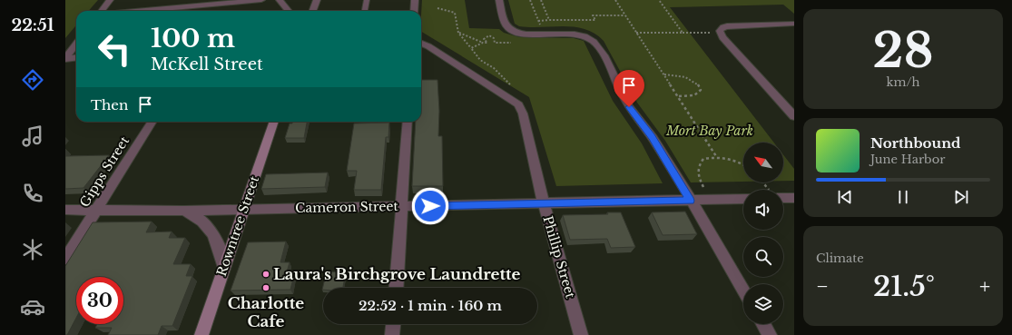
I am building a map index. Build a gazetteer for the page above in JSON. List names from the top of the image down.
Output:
{
  "streets": {
    "street": [
      "Gipps Street",
      "Cameron Street",
      "Rowntree Street",
      "Phillip Street"
    ]
  },
  "crossings": [
    ["Gipps Street", "Cameron Street"],
    ["Cameron Street", "Rowntree Street"],
    ["Cameron Street", "Phillip Street"]
  ],
  "parks": ["Mort Bay Park"],
  "places": ["Laura's Birchgrove Laundrette", "Charlotte Cafe"],
  "north": "top left",
  "page": {
    "tabs": "22:51",
    "tile": [
      ["28", "km/h"],
      "Climate"
    ],
    "turn": ["100 m", "McKell Street"],
    "then": "Then",
    "song": ["Northbound", "June Harbor"],
    "heat": ["−", "21.5°", "+"],
    "limit": "30",
    "trip": "22:52 · 1 min · 160 m"
  }
}
